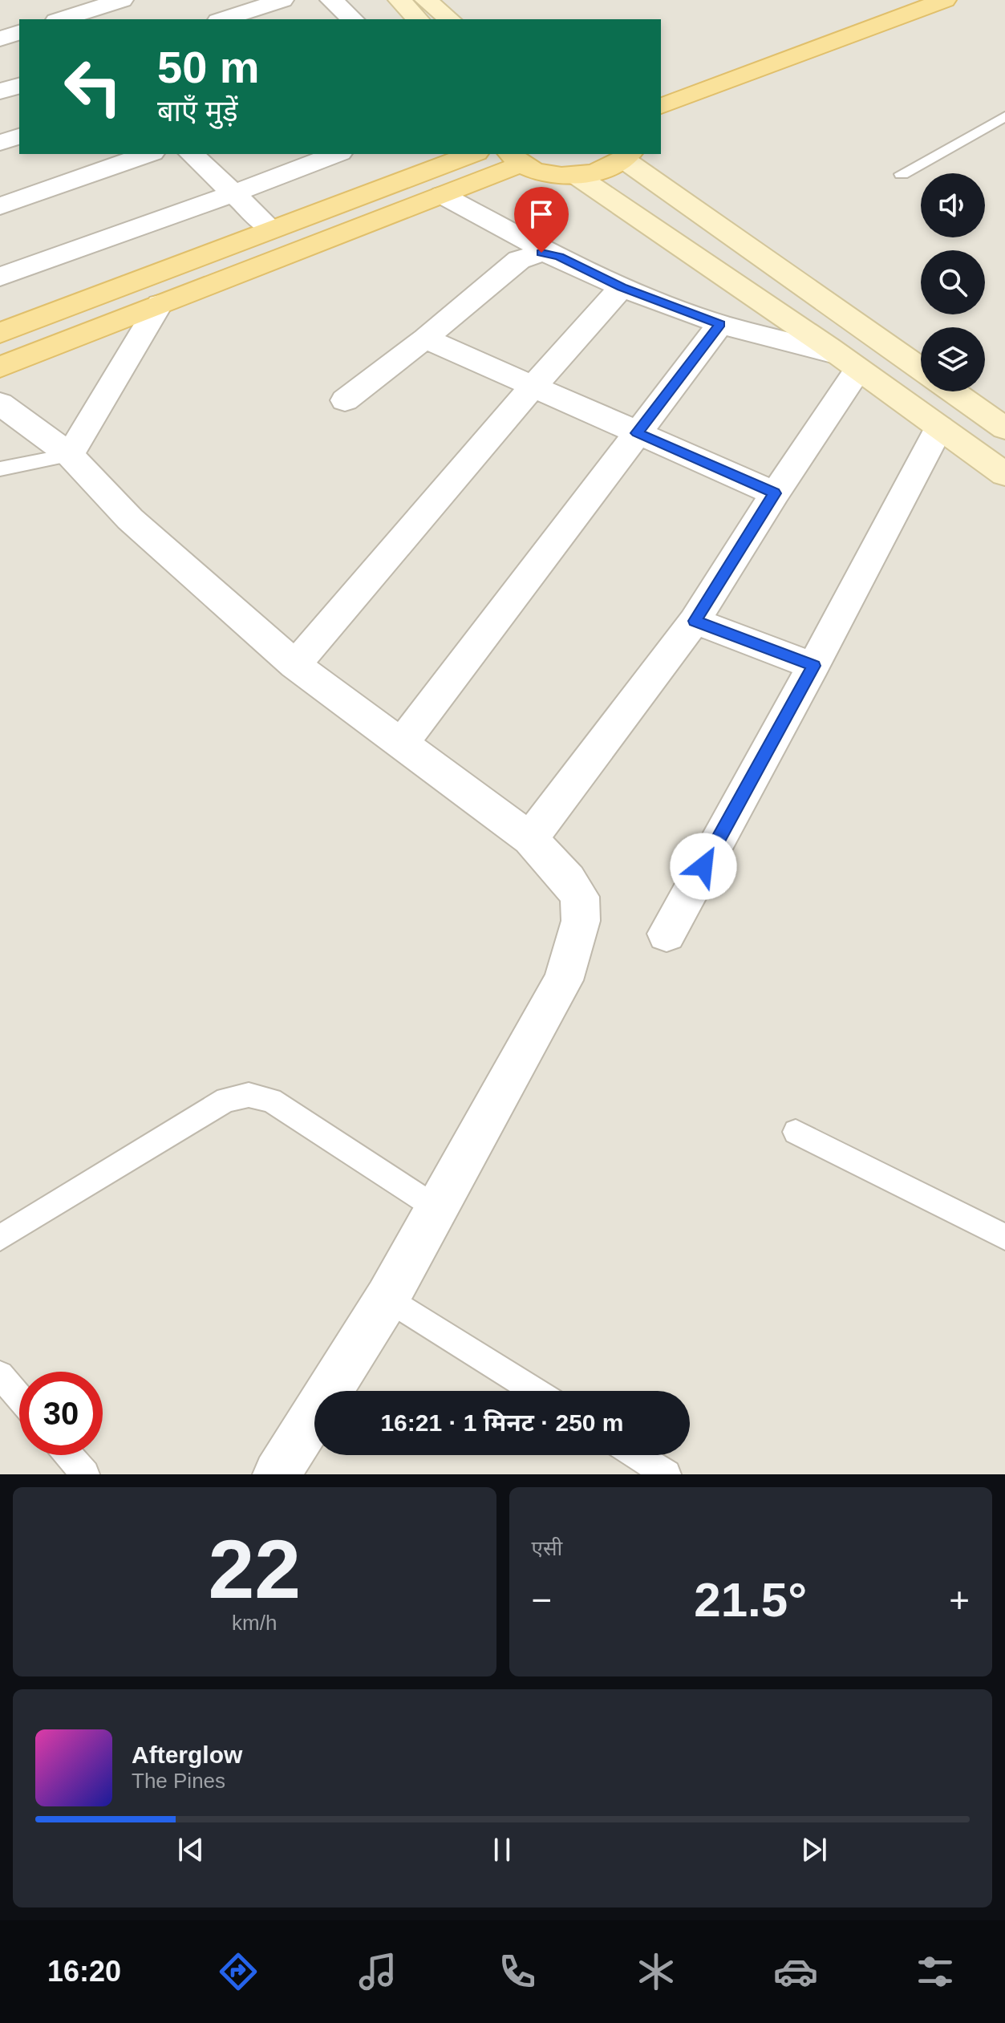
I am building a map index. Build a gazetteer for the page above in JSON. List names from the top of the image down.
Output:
{
  "page": {
    "turn": ["50 m", "बाएँ मुड़ें"],
    "limit": "30",
    "trip": "16:21 · 1 मिनट · 250 m",
    "tile": [
      ["22", "km/h"],
      "एसी"
    ],
    "heat": ["−", "21.5°", "+"],
    "song": ["Afterglow", "The Pines"],
    "tabs": "16:20"
  }
}
